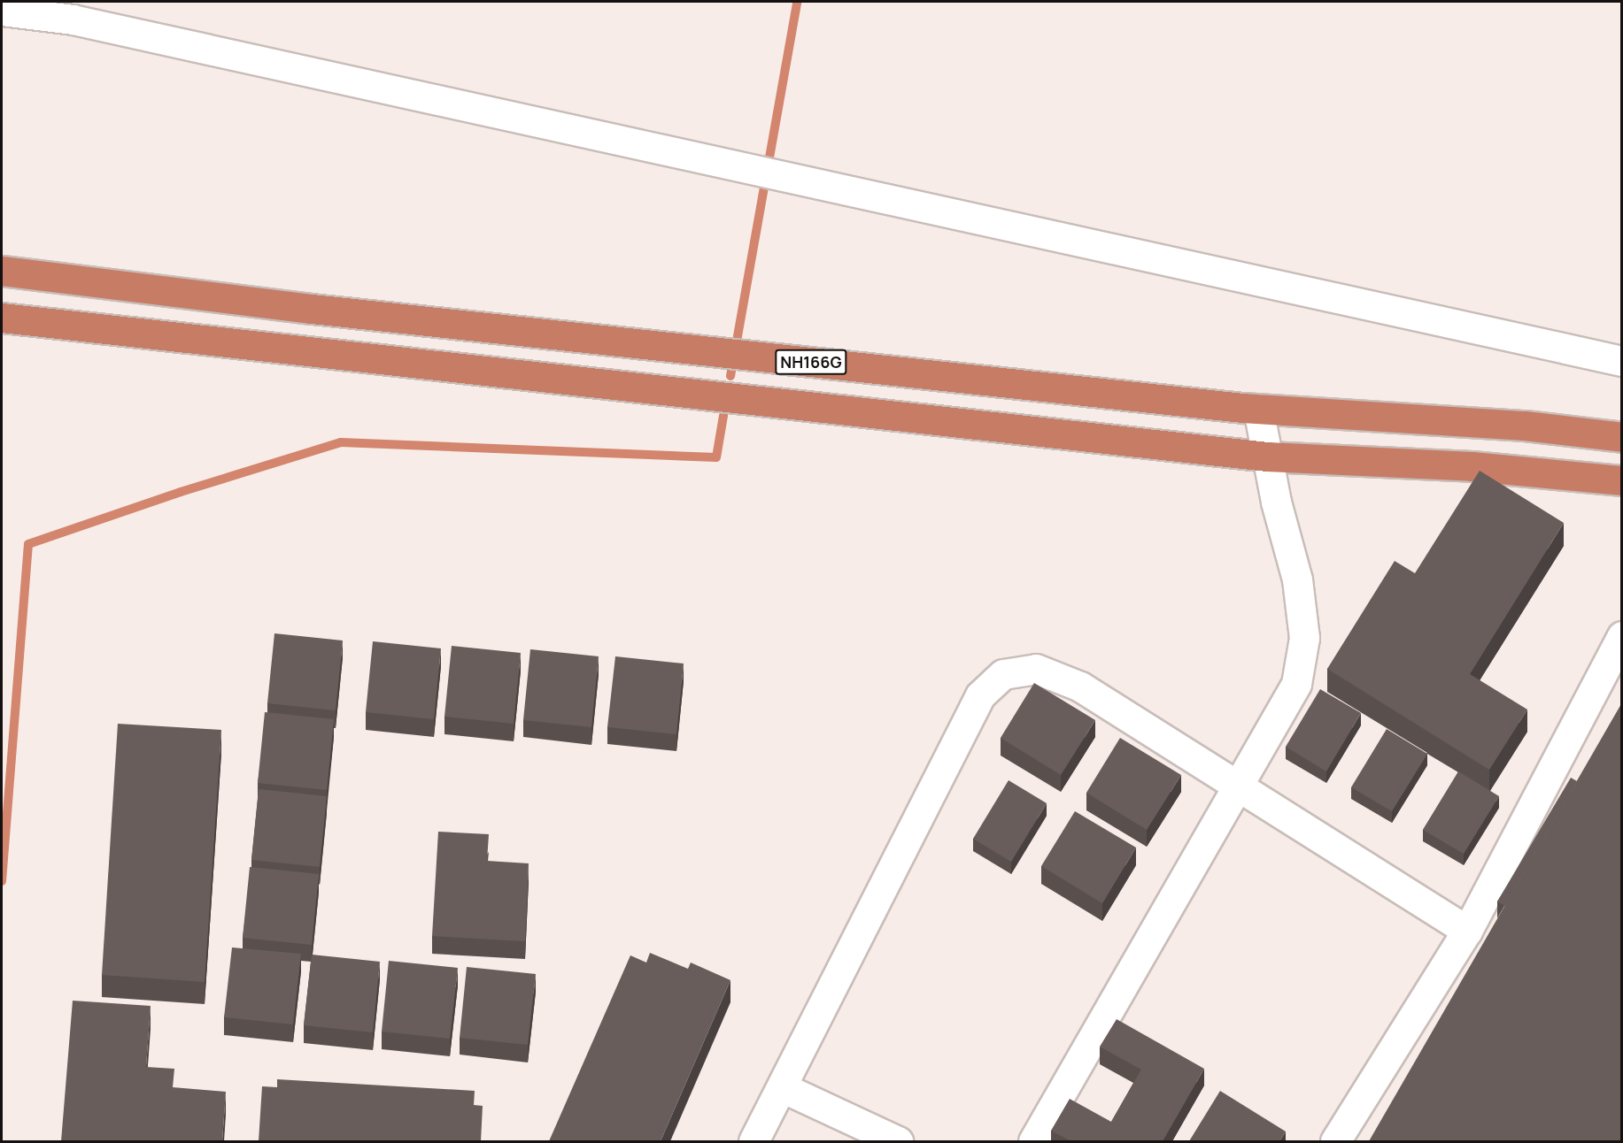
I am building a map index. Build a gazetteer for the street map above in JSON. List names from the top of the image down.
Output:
{
  "streets": {
    "highway": ["NH166G"]
  }
}
